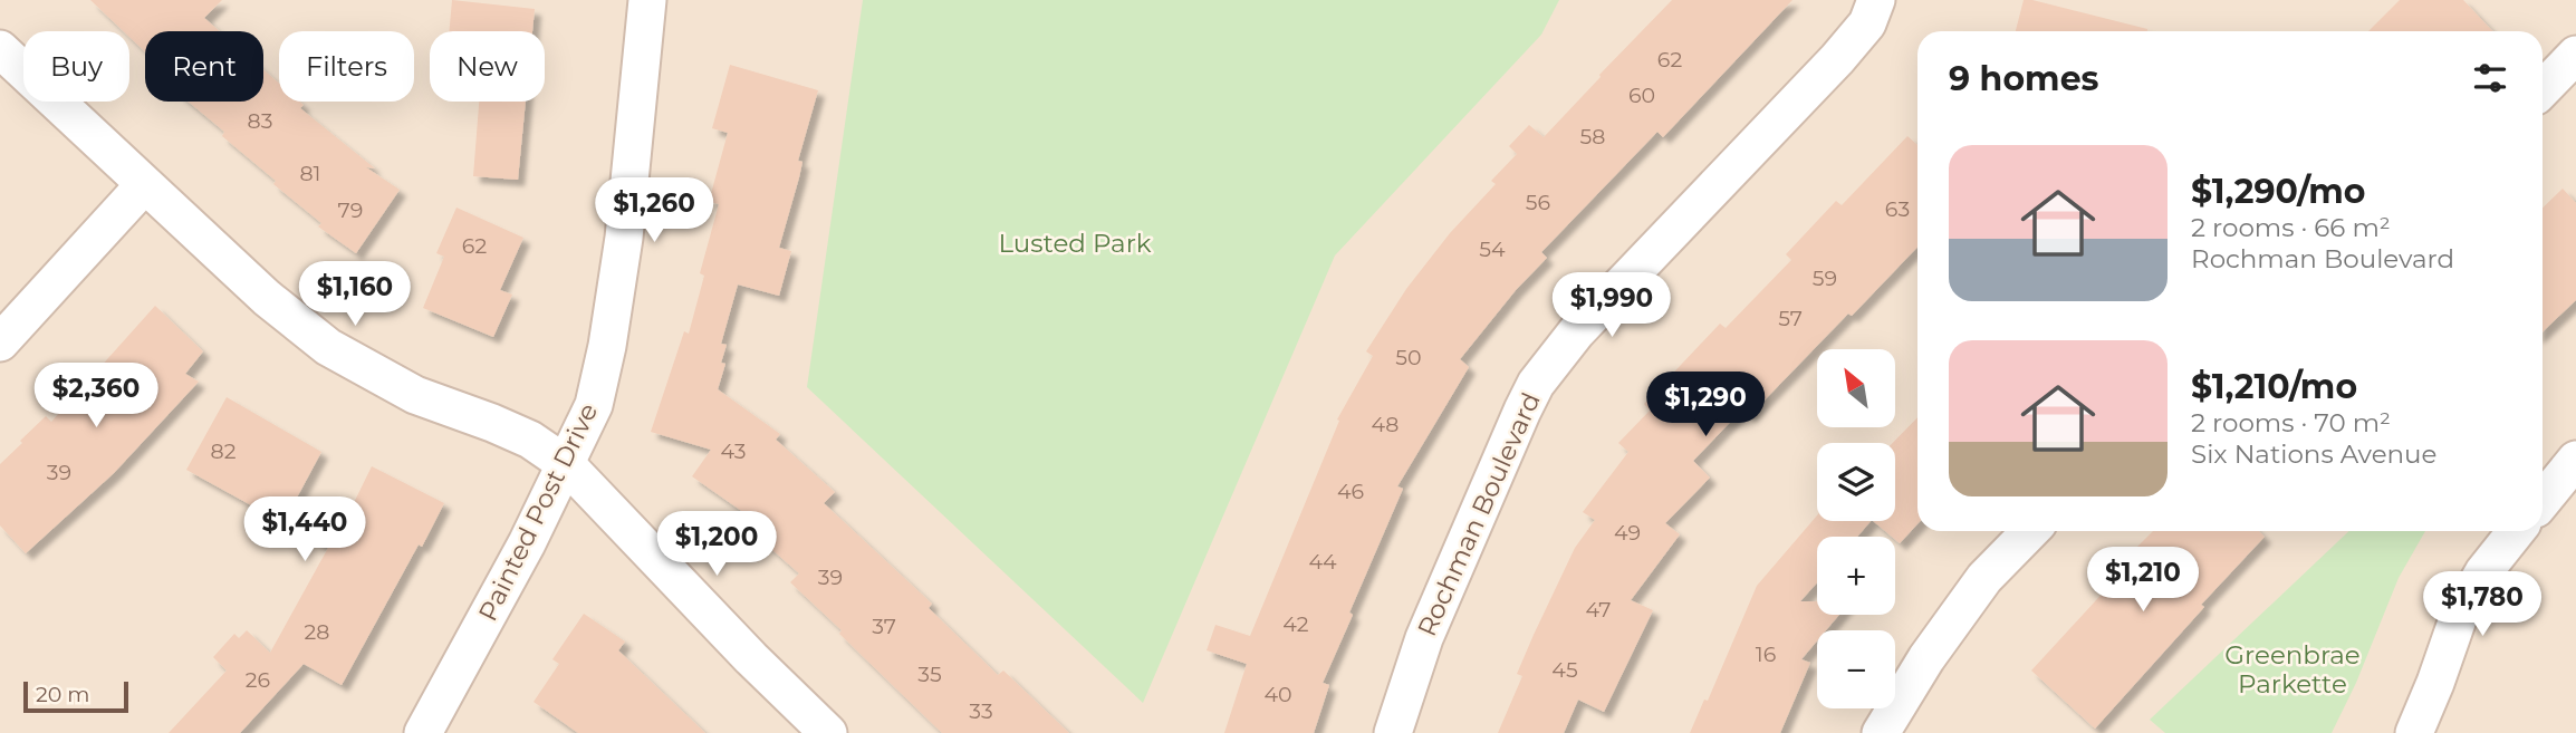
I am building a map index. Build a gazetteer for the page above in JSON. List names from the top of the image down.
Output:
{
  "streets": {
    "street": ["Painted Post Drive", "Rochman Boulevard"]
  },
  "parks": ["Lusted Park", "Greenbrae Parkette"],
  "house_numbers": [
    "62",
    "60",
    "83",
    "58",
    "81",
    "56",
    "63",
    "79",
    "62",
    "54",
    "59",
    "57",
    "50",
    "48",
    "82",
    "43",
    "39",
    "46",
    "49",
    "44",
    "39",
    "47",
    "42",
    "37",
    "28",
    "16",
    "45",
    "35",
    "26",
    "40",
    "33"
  ],
  "scale_bar": "20 m",
  "north": "top left",
  "page": {
    "chip": [
      "Buy",
      "Rent",
      "Filters",
      "New"
    ],
    "heading": "9 homes",
    "list": [
      {
        "name": "$1,290/mo",
        "note": "2 rooms · 66 m² · Rochman Boulevard"
      },
      {
        "name": "$1,210/mo",
        "note": "2 rooms · 70 m² · Six Nations Avenue"
      }
    ],
    "price": [
      "$1,260",
      "$1,160",
      "$1,990",
      "$2,360",
      "$1,290",
      "$1,440",
      "$1,200",
      "$1,210",
      "$1,780"
    ],
    "map_buttons": ["+", "−"],
    "scale": "20 m"
  }
}
